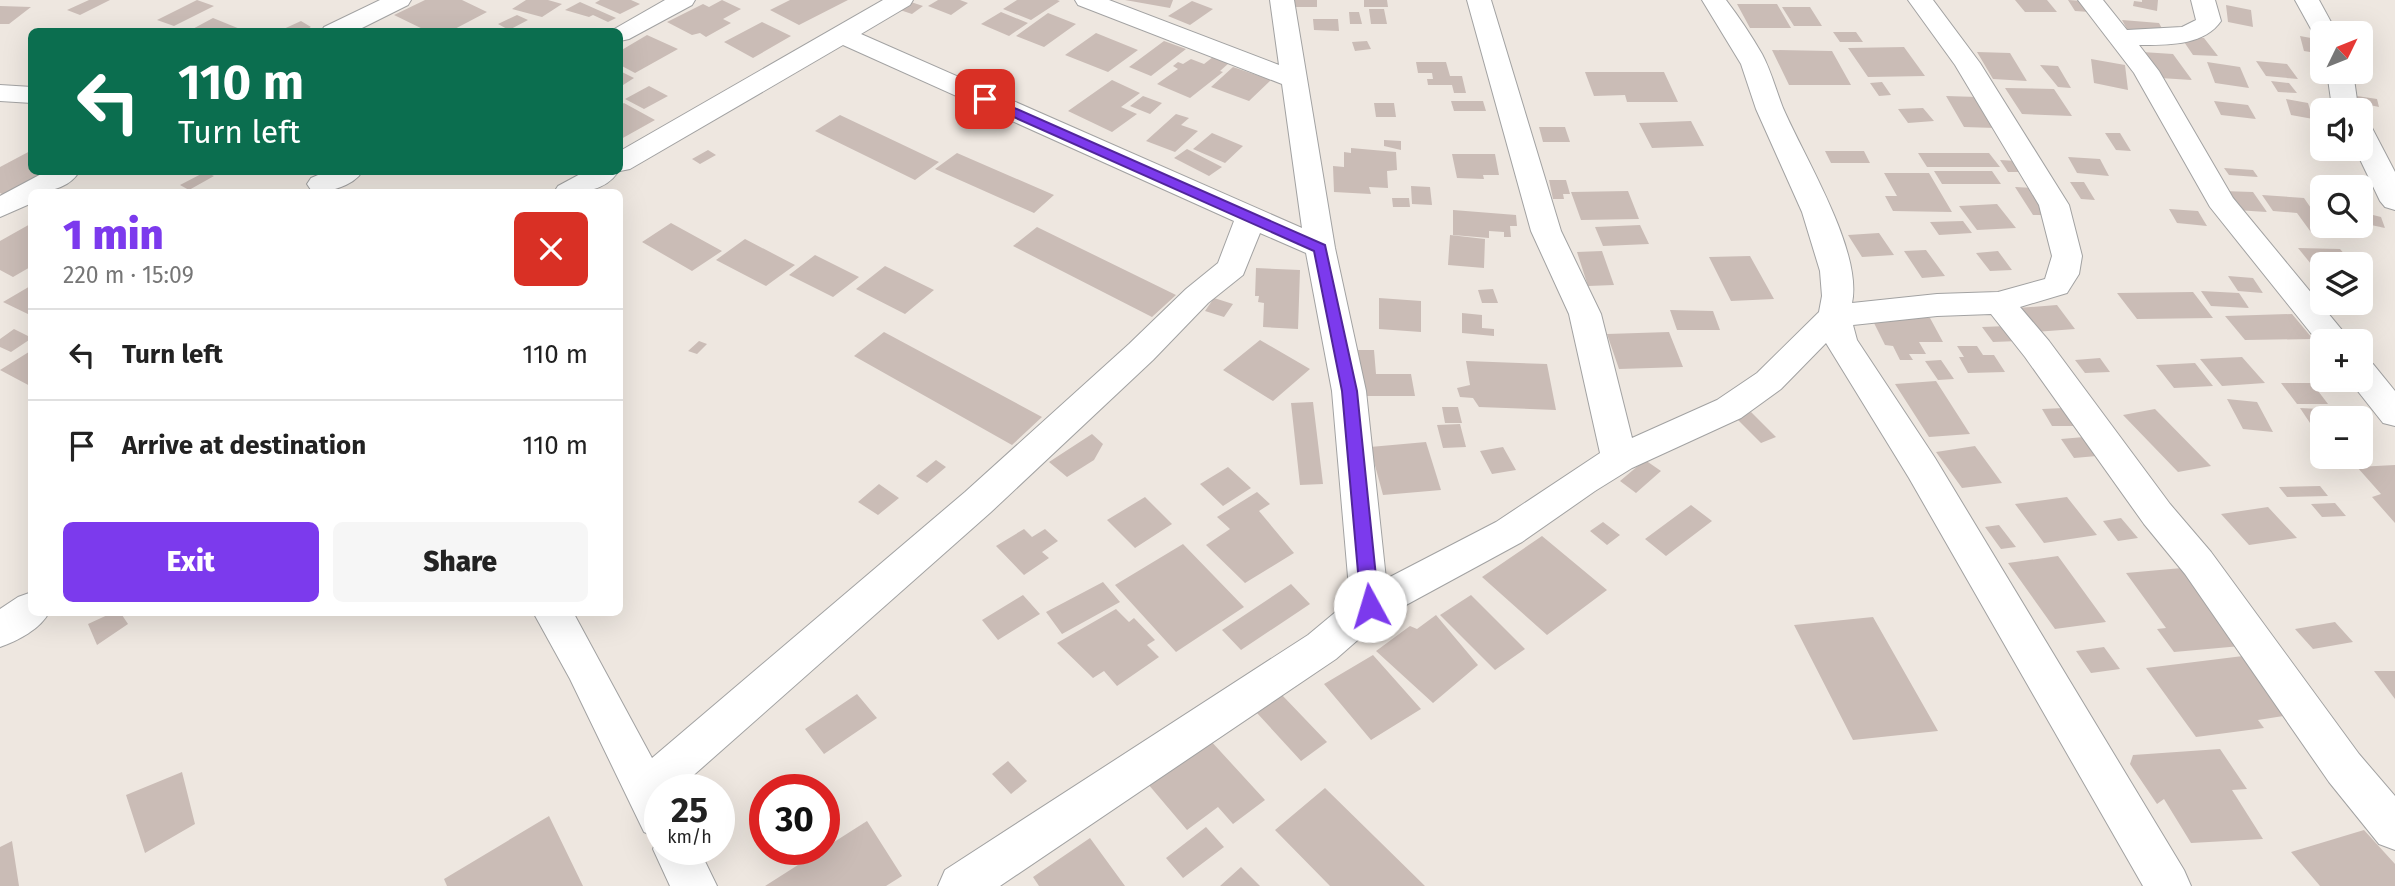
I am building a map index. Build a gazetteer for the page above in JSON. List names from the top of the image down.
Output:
{
  "north": "top right",
  "page": {
    "map_buttons": ["+", "−"],
    "turn": ["110 m", "Turn left"],
    "heading": ["1 min", "220 m · 15:09"],
    "list": [
      {
        "name": "Turn left",
        "value": "110 m"
      },
      {
        "name": "Arrive at destination",
        "value": "110 m"
      }
    ],
    "buttons": ["Exit", "Share"],
    "speed": "25 km/h",
    "limit": "30"
  }
}
